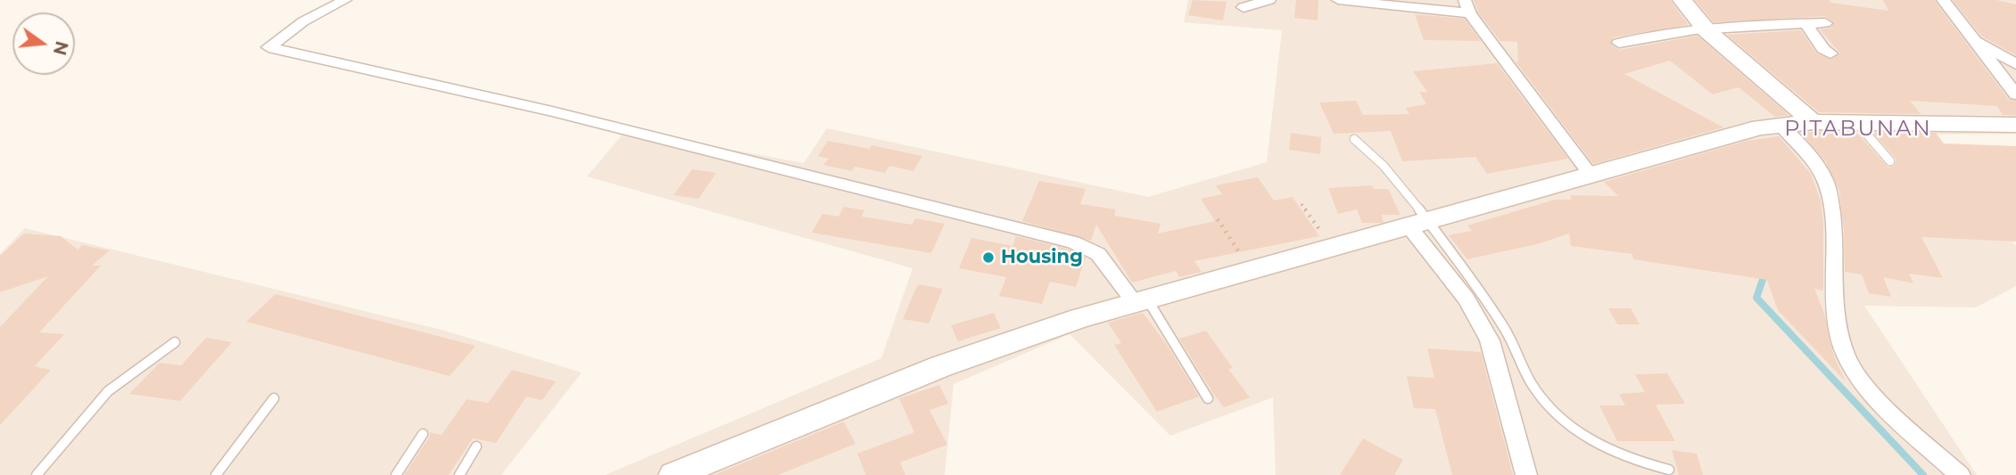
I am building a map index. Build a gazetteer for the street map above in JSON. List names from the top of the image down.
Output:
{
  "districts": ["PITABUNAN"],
  "places": ["Housing"],
  "north": "right"
}
